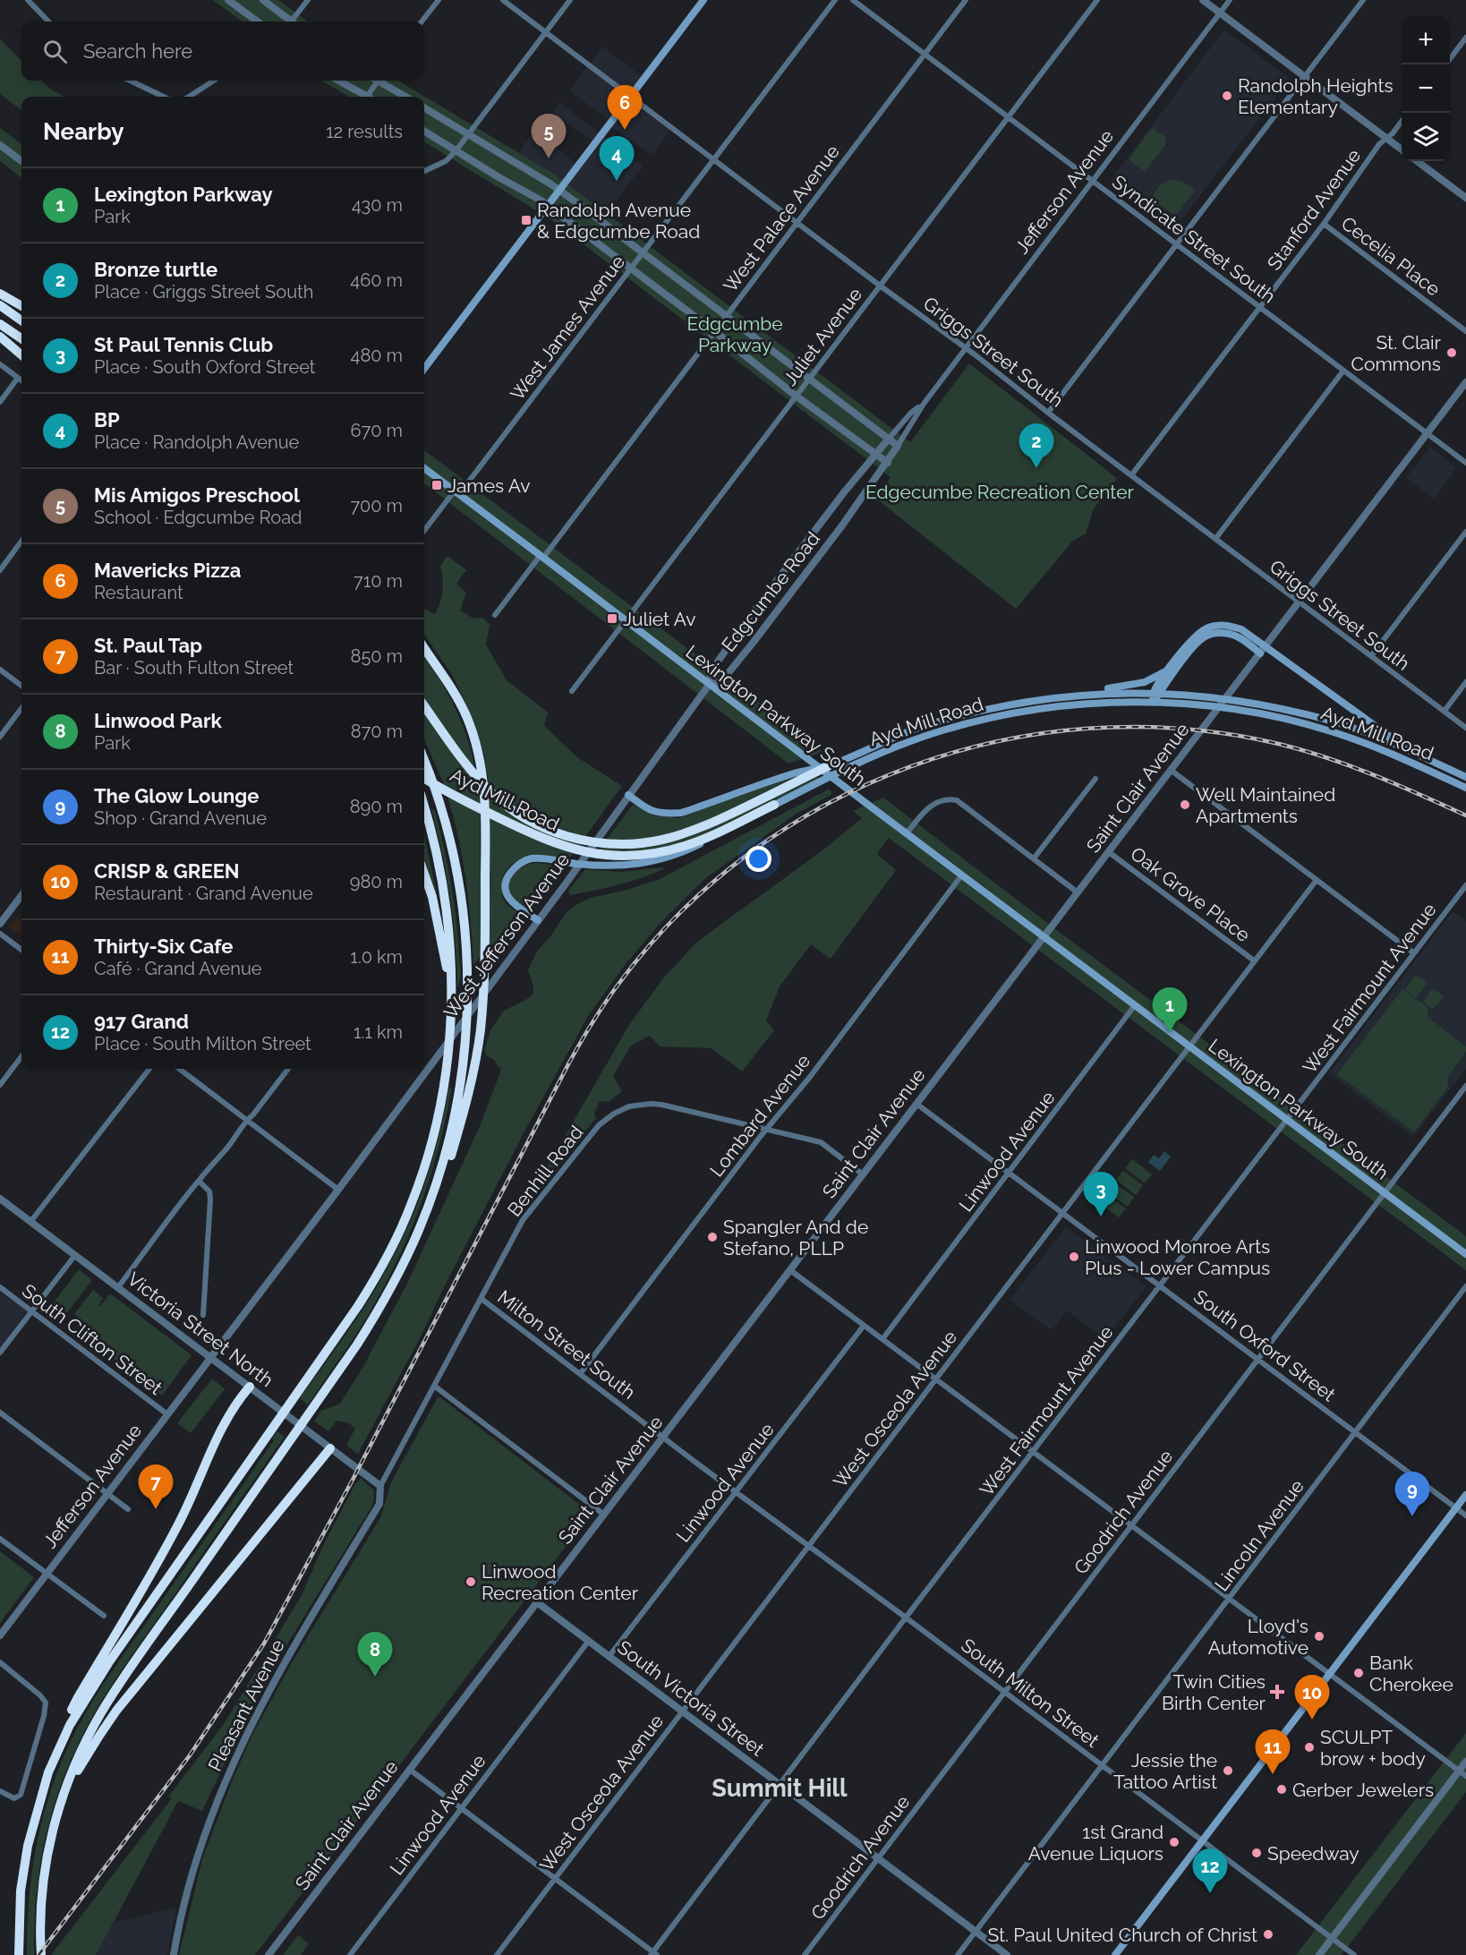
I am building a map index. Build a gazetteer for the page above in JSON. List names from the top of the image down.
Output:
{
  "streets": {
    "highway": ["Ayd Mill Road"],
    "main road": ["Lexington Parkway South"],
    "street": [
      "Jefferson Avenue",
      "Stanford Avenue",
      "West Palace Avenue",
      "Syndicate Street South",
      "Cecelia Place",
      "West James Avenue",
      "Juliet Avenue",
      "Griggs Street South",
      "Edgcumbe Road",
      "Saint Clair Avenue",
      "Oak Grove Place",
      "West Jefferson Avenue",
      "West Fairmount Avenue",
      "Lombard Avenue",
      "Linwood Avenue",
      "Benhill Road",
      "Victoria Street North",
      "South Clifton Street",
      "Milton Street South",
      "South Oxford Street",
      "West Osceola Avenue",
      "Goodrich Avenue",
      "Lincoln Avenue",
      "South Milton Street",
      "South Victoria Street",
      "Pleasant Avenue"
    ]
  },
  "crossings": [
    ["Jefferson Avenue", "Syndicate Street South"],
    ["Jefferson Avenue", "Griggs Street South"],
    ["Jefferson Avenue", "Edgcumbe Road"],
    ["Jefferson Avenue", "West Jefferson Avenue"],
    ["Jefferson Avenue", "Victoria Street North"],
    ["Jefferson Avenue", "South Clifton Street"],
    ["Stanford Avenue", "Syndicate Street South"],
    ["Stanford Avenue", "Cecelia Place"],
    ["Stanford Avenue", "Griggs Street South"],
    ["West Palace Avenue", "Syndicate Street South"],
    ["West Palace Avenue", "Griggs Street South"],
    ["West Palace Avenue", "Lexington Parkway South"],
    ["Syndicate Street South", "Juliet Avenue"],
    ["Syndicate Street South", "Saint Clair Avenue"],
    ["West James Avenue", "Griggs Street South"],
    ["West James Avenue", "Lexington Parkway South"],
    ["Juliet Avenue", "Griggs Street South"],
    ["Juliet Avenue", "Lexington Parkway South"],
    ["Griggs Street South", "Saint Clair Avenue"],
    ["Edgcumbe Road", "Lexington Parkway South"],
    ["Edgcumbe Road", "West Jefferson Avenue"],
    ["Lexington Parkway South", "Saint Clair Avenue"],
    ["Lexington Parkway South", "West Jefferson Avenue"],
    ["Lexington Parkway South", "West Fairmount Avenue"],
    ["Lexington Parkway South", "Lombard Avenue"],
    ["Lexington Parkway South", "Linwood Avenue"],
    ["Lexington Parkway South", "West Osceola Avenue"],
    ["Lexington Parkway South", "Goodrich Avenue"],
    ["Ayd Mill Road", "West Jefferson Avenue"],
    ["Saint Clair Avenue", "Oak Grove Place"],
    ["Saint Clair Avenue", "Benhill Road"],
    ["Saint Clair Avenue", "Milton Street South"],
    ["Saint Clair Avenue", "South Oxford Street"],
    ["Saint Clair Avenue", "South Victoria Street"],
    ["Oak Grove Place", "West Osceola Avenue"],
    ["West Jefferson Avenue", "Victoria Street North"],
    ["West Fairmount Avenue", "South Oxford Street"],
    ["West Fairmount Avenue", "South Milton Street"],
    ["West Fairmount Avenue", "South Victoria Street"],
    ["Lombard Avenue", "Benhill Road"],
    ["Lombard Avenue", "Milton Street South"],
    ["Linwood Avenue", "Milton Street South"],
    ["Linwood Avenue", "South Oxford Street"],
    ["Linwood Avenue", "South Milton Street"],
    ["Linwood Avenue", "South Victoria Street"],
    ["Benhill Road", "Victoria Street North"],
    ["Benhill Road", "Milton Street South"],
    ["Benhill Road", "Pleasant Avenue"],
    ["Victoria Street North", "Pleasant Avenue"],
    ["Milton Street South", "South Milton Street"],
    ["South Oxford Street", "West Osceola Avenue"],
    ["South Oxford Street", "Goodrich Avenue"],
    ["South Oxford Street", "Lincoln Avenue"],
    ["West Osceola Avenue", "South Milton Street"],
    ["West Osceola Avenue", "South Victoria Street"],
    ["Goodrich Avenue", "South Milton Street"],
    ["Goodrich Avenue", "South Victoria Street"],
    ["Lincoln Avenue", "South Milton Street"],
    ["Lincoln Avenue", "South Victoria Street"]
  ],
  "districts": ["Summit Hill"],
  "parks": ["Edgcumbe Parkway", "Edgecumbe Recreation Center"],
  "places": {
    "other": [
      "Randolph Heights Elementary",
      "St. Clair Commons",
      "Well Maintained Apartments",
      "Spangler And de Stefano, PLLP",
      "Linwood Monroe Arts Plus - Lower Campus",
      "Linwood Recreation Center",
      "Lloyd's Automotive",
      "Bank Cherokee",
      "SCULPT brow + body",
      "Jessie the Tattoo Artist",
      "Gerber Jewelers",
      "1st Grand Avenue Liquors",
      "Speedway",
      "St. Paul United Church of Christ"
    ],
    "transit": ["Randolph Avenue & Edgcumbe Road", "James Av", "Juliet Av"],
    "health": ["Twin Cities Birth Center"]
  },
  "page": {
    "map_buttons": ["+", "−"],
    "search": "Search here",
    "pins": [
      "6",
      "5",
      "4",
      "2",
      "1",
      "3",
      "7",
      "9",
      "8",
      "10",
      "11",
      "12"
    ],
    "heading": ["Nearby", "12 results"],
    "list": [
      {
        "mark": "1",
        "name": "Lexington Parkway",
        "note": "Park",
        "value": "430 m"
      },
      {
        "mark": "2",
        "name": "Bronze turtle",
        "note": "Place · Griggs Street South",
        "value": "460 m"
      },
      {
        "mark": "3",
        "name": "St Paul Tennis Club",
        "note": "Place · South Oxford Street",
        "value": "480 m"
      },
      {
        "mark": "4",
        "name": "BP",
        "note": "Place · Randolph Avenue",
        "value": "670 m"
      },
      {
        "mark": "5",
        "name": "Mis Amigos Preschool",
        "note": "School · Edgcumbe Road",
        "value": "700 m"
      },
      {
        "mark": "6",
        "name": "Mavericks Pizza",
        "note": "Restaurant",
        "value": "710 m"
      },
      {
        "mark": "7",
        "name": "St. Paul Tap",
        "note": "Bar · South Fulton Street",
        "value": "850 m"
      },
      {
        "mark": "8",
        "name": "Linwood Park",
        "note": "Park",
        "value": "870 m"
      },
      {
        "mark": "9",
        "name": "The Glow Lounge",
        "note": "Shop · Grand Avenue",
        "value": "890 m"
      },
      {
        "mark": "10",
        "name": "CRISP & GREEN",
        "note": "Restaurant · Grand Avenue",
        "value": "980 m"
      },
      {
        "mark": "11",
        "name": "Thirty-Six Cafe",
        "note": "Café · Grand Avenue",
        "value": "1.0 km"
      },
      {
        "mark": "12",
        "name": "917 Grand",
        "note": "Place · South Milton Street",
        "value": "1.1 km"
      }
    ]
  }
}
